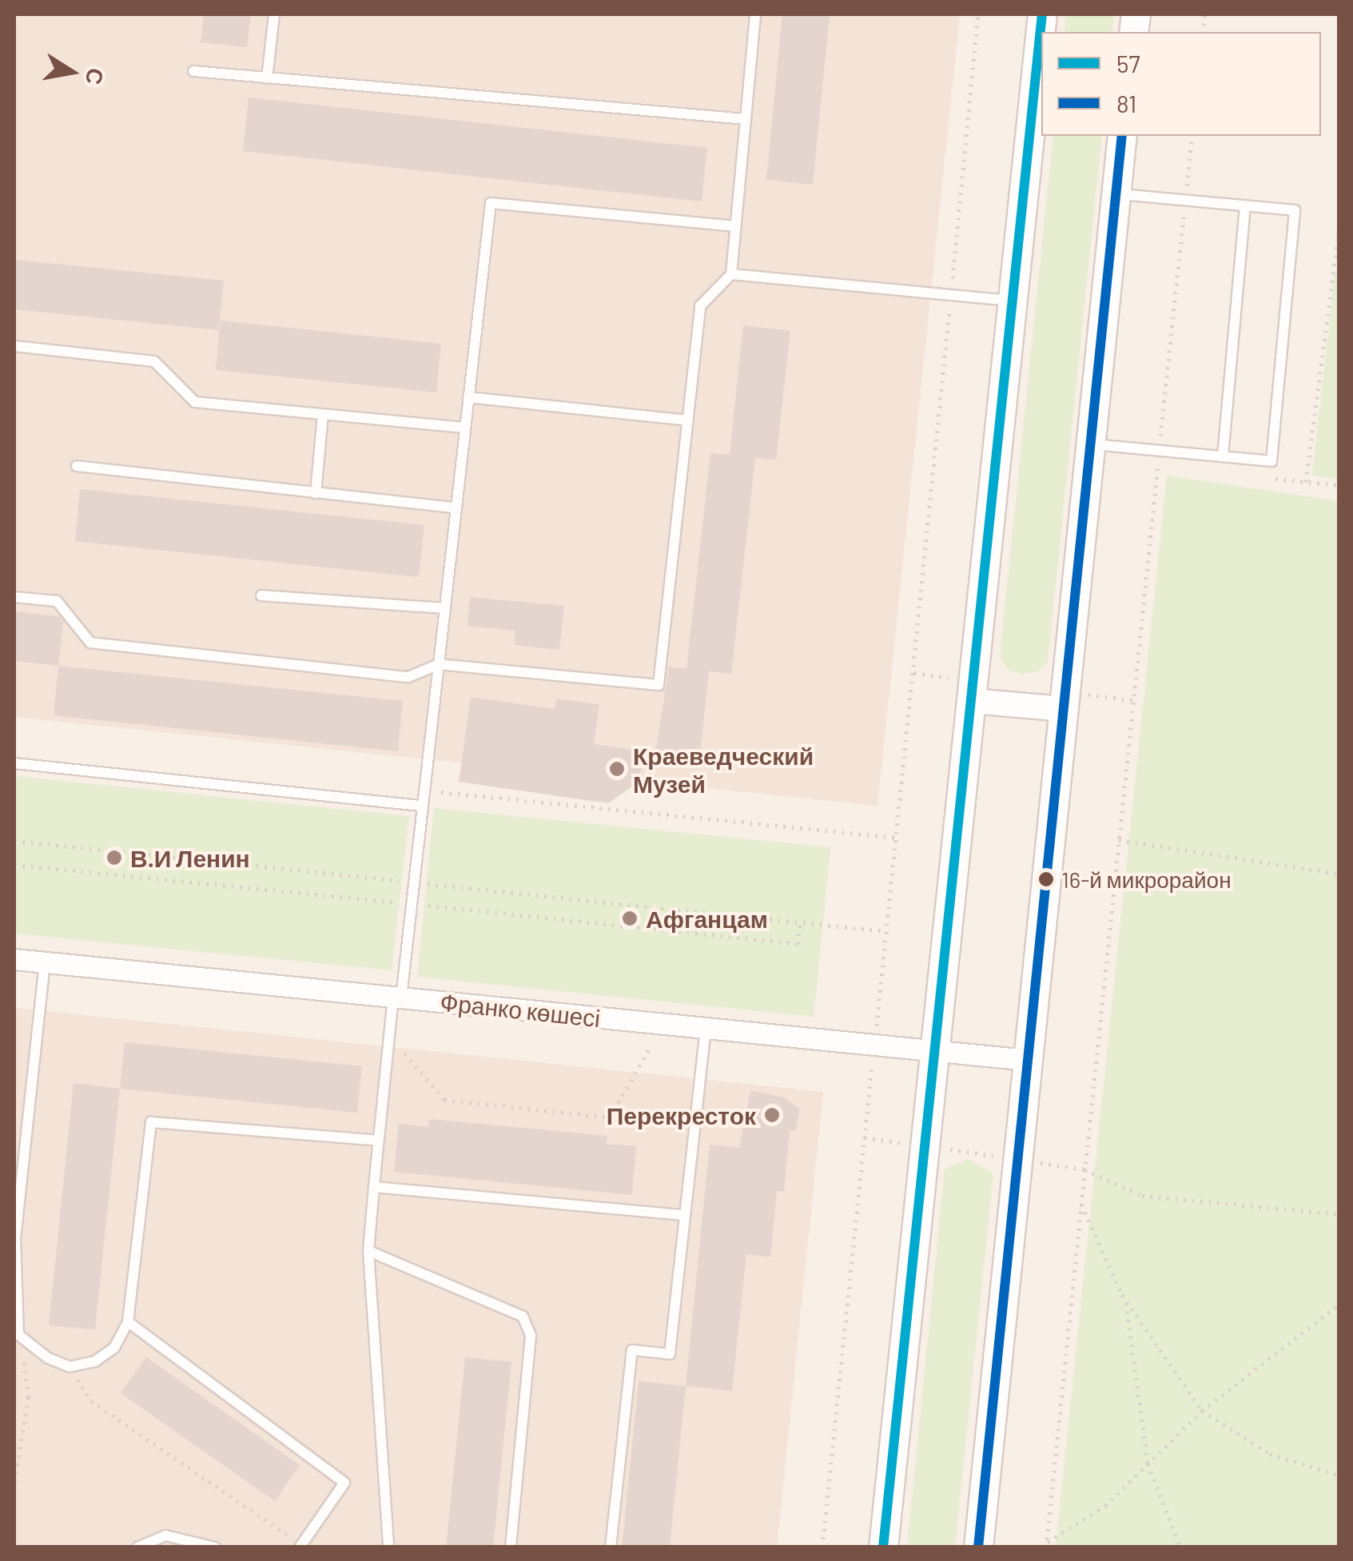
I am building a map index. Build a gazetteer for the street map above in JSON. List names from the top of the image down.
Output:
{
  "streets": {
    "street": ["Франко көшесі"]
  },
  "places": [
    "Краеведческий Музей",
    "В.И Ленин",
    "16-й микрорайон",
    "Афганцам",
    "Перекресток"
  ],
  "lines": ["transit line 57", "transit line 81"],
  "legend": ["57", "81"],
  "north": "right"
}
